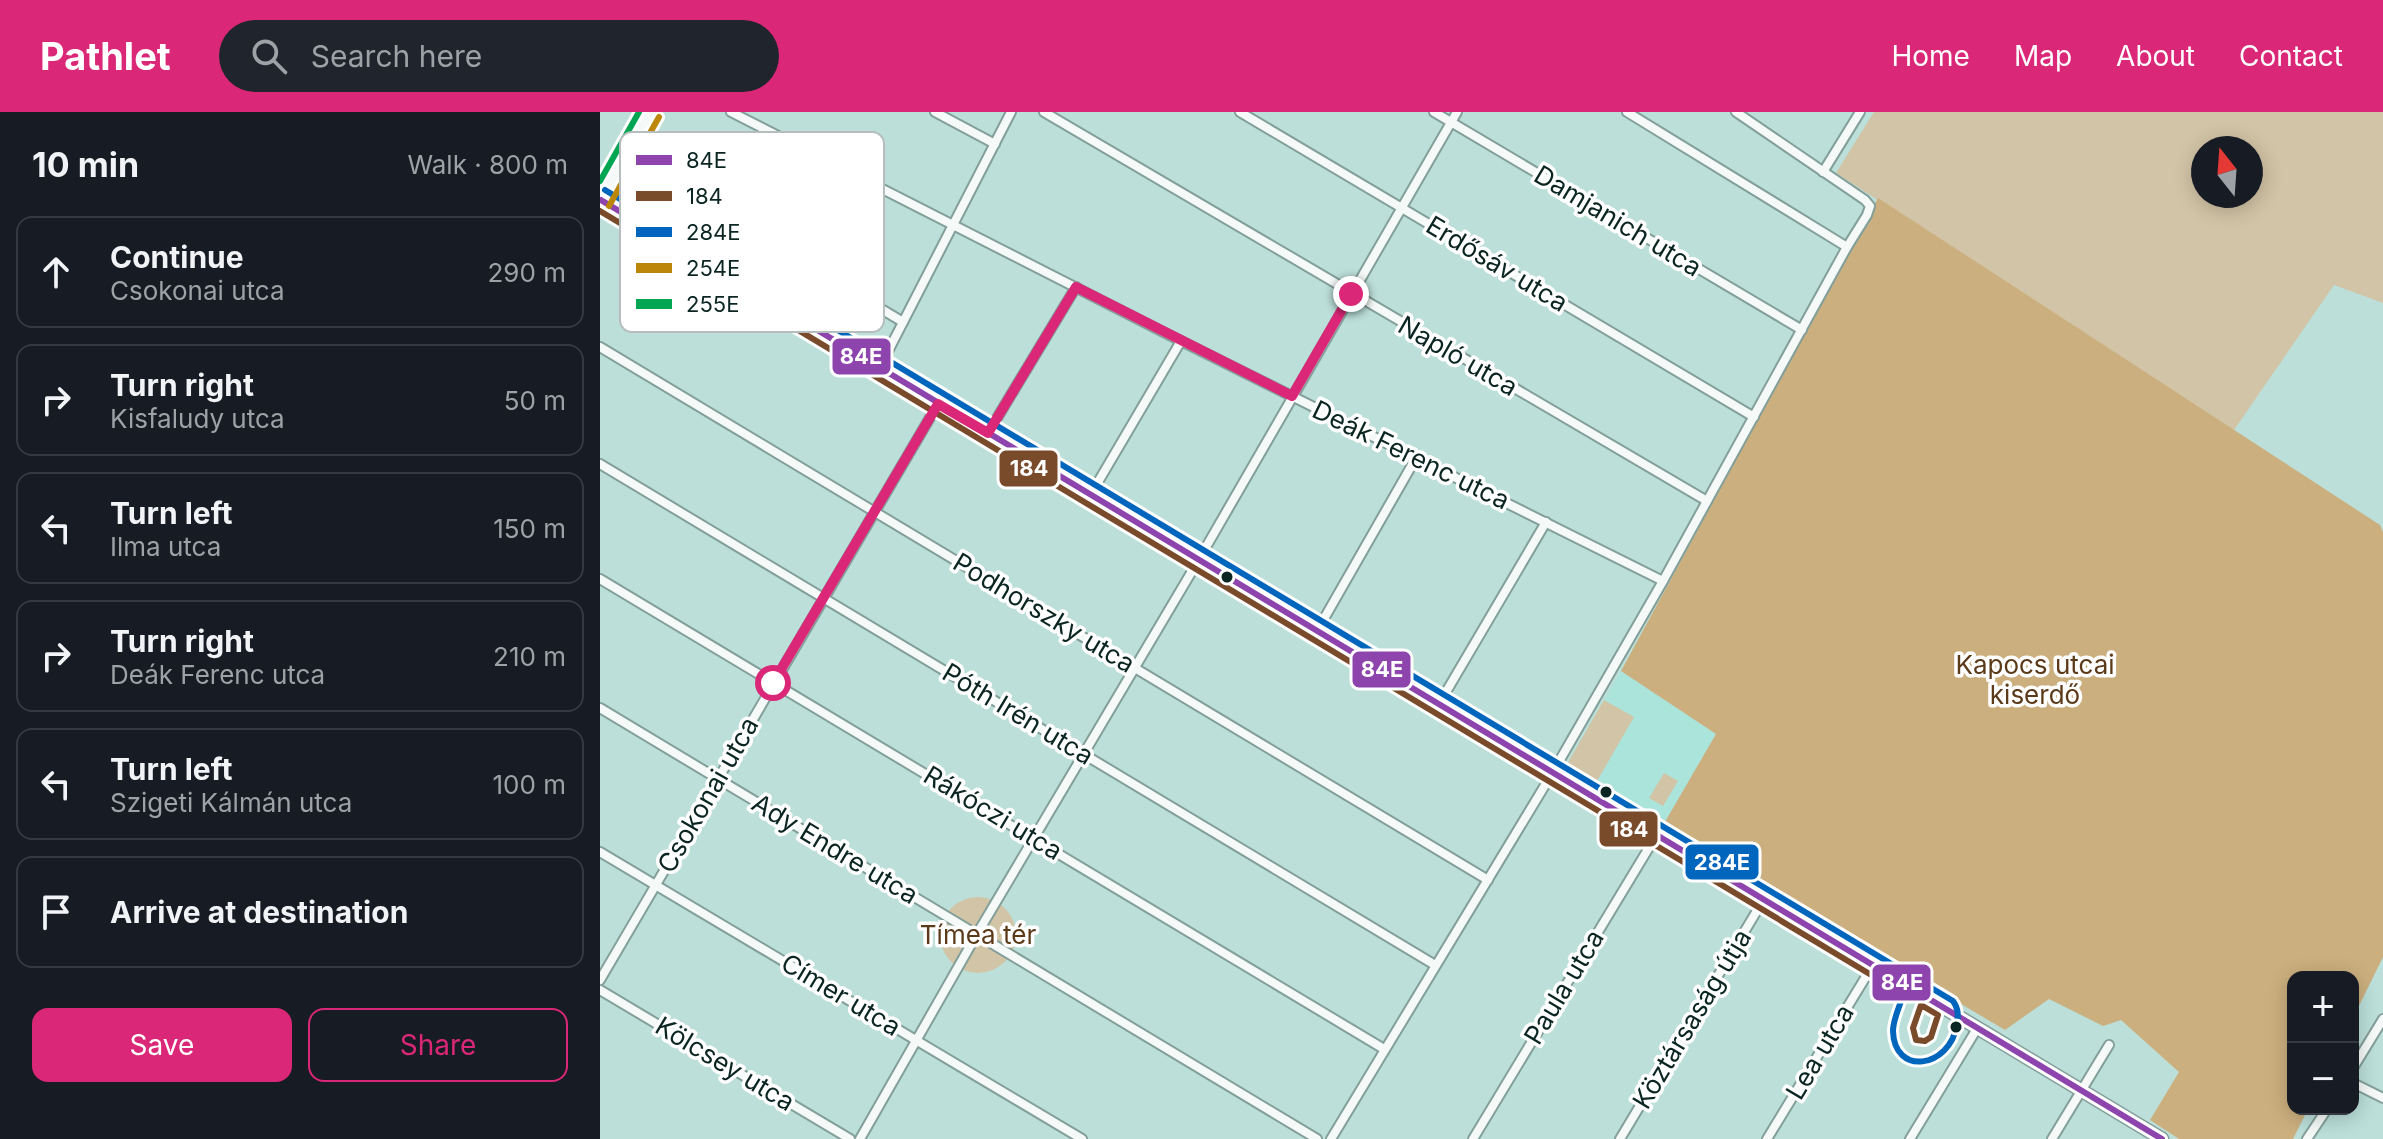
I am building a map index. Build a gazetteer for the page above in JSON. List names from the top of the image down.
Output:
{
  "streets": {
    "street": [
      "Damjanich utca",
      "Erdősáv utca",
      "Napló utca",
      "Deák Ferenc utca",
      "Podhorszky utca",
      "Póth Irén utca",
      "Csokonai utca",
      "Rákóczi utca",
      "Ady Endre utca",
      "Paula utca",
      "Címer utca",
      "Köztársaság útja",
      "Lea utca",
      "Kölcsey utca"
    ]
  },
  "crossings": [
    ["Podhorszky utca", "Csokonai utca"],
    ["Póth Irén utca", "Csokonai utca"],
    ["Csokonai utca", "Rákóczi utca"],
    ["Csokonai utca", "Ady Endre utca"],
    ["Csokonai utca", "Címer utca"]
  ],
  "parks": ["Kapocs utcai kiserdő", "Tímea tér"],
  "lines": [
    "transit line 255E",
    "transit line 254E",
    "transit line 284E",
    "transit line 84E",
    "transit line 184"
  ],
  "legend": [
    "84E",
    "184",
    "284E",
    "254E",
    "255E"
  ],
  "north": "top",
  "page": {
    "header": "Pathlet",
    "search": "Search here",
    "nav": [
      "Home",
      "Map",
      "About",
      "Contact"
    ],
    "heading": ["10 min", "Walk · 800 m"],
    "list": [
      ["Continue", "Csokonai utca", "290 m"],
      ["Turn right", "Kisfaludy utca", "50 m"],
      ["Turn left", "Ilma utca", "150 m"],
      ["Turn right", "Deák Ferenc utca", "210 m"],
      ["Turn left", "Szigeti Kálmán utca", "100 m"],
      "Arrive at destination"
    ],
    "map_buttons": ["+", "−"],
    "buttons": ["Save", "Share"]
  }
}
